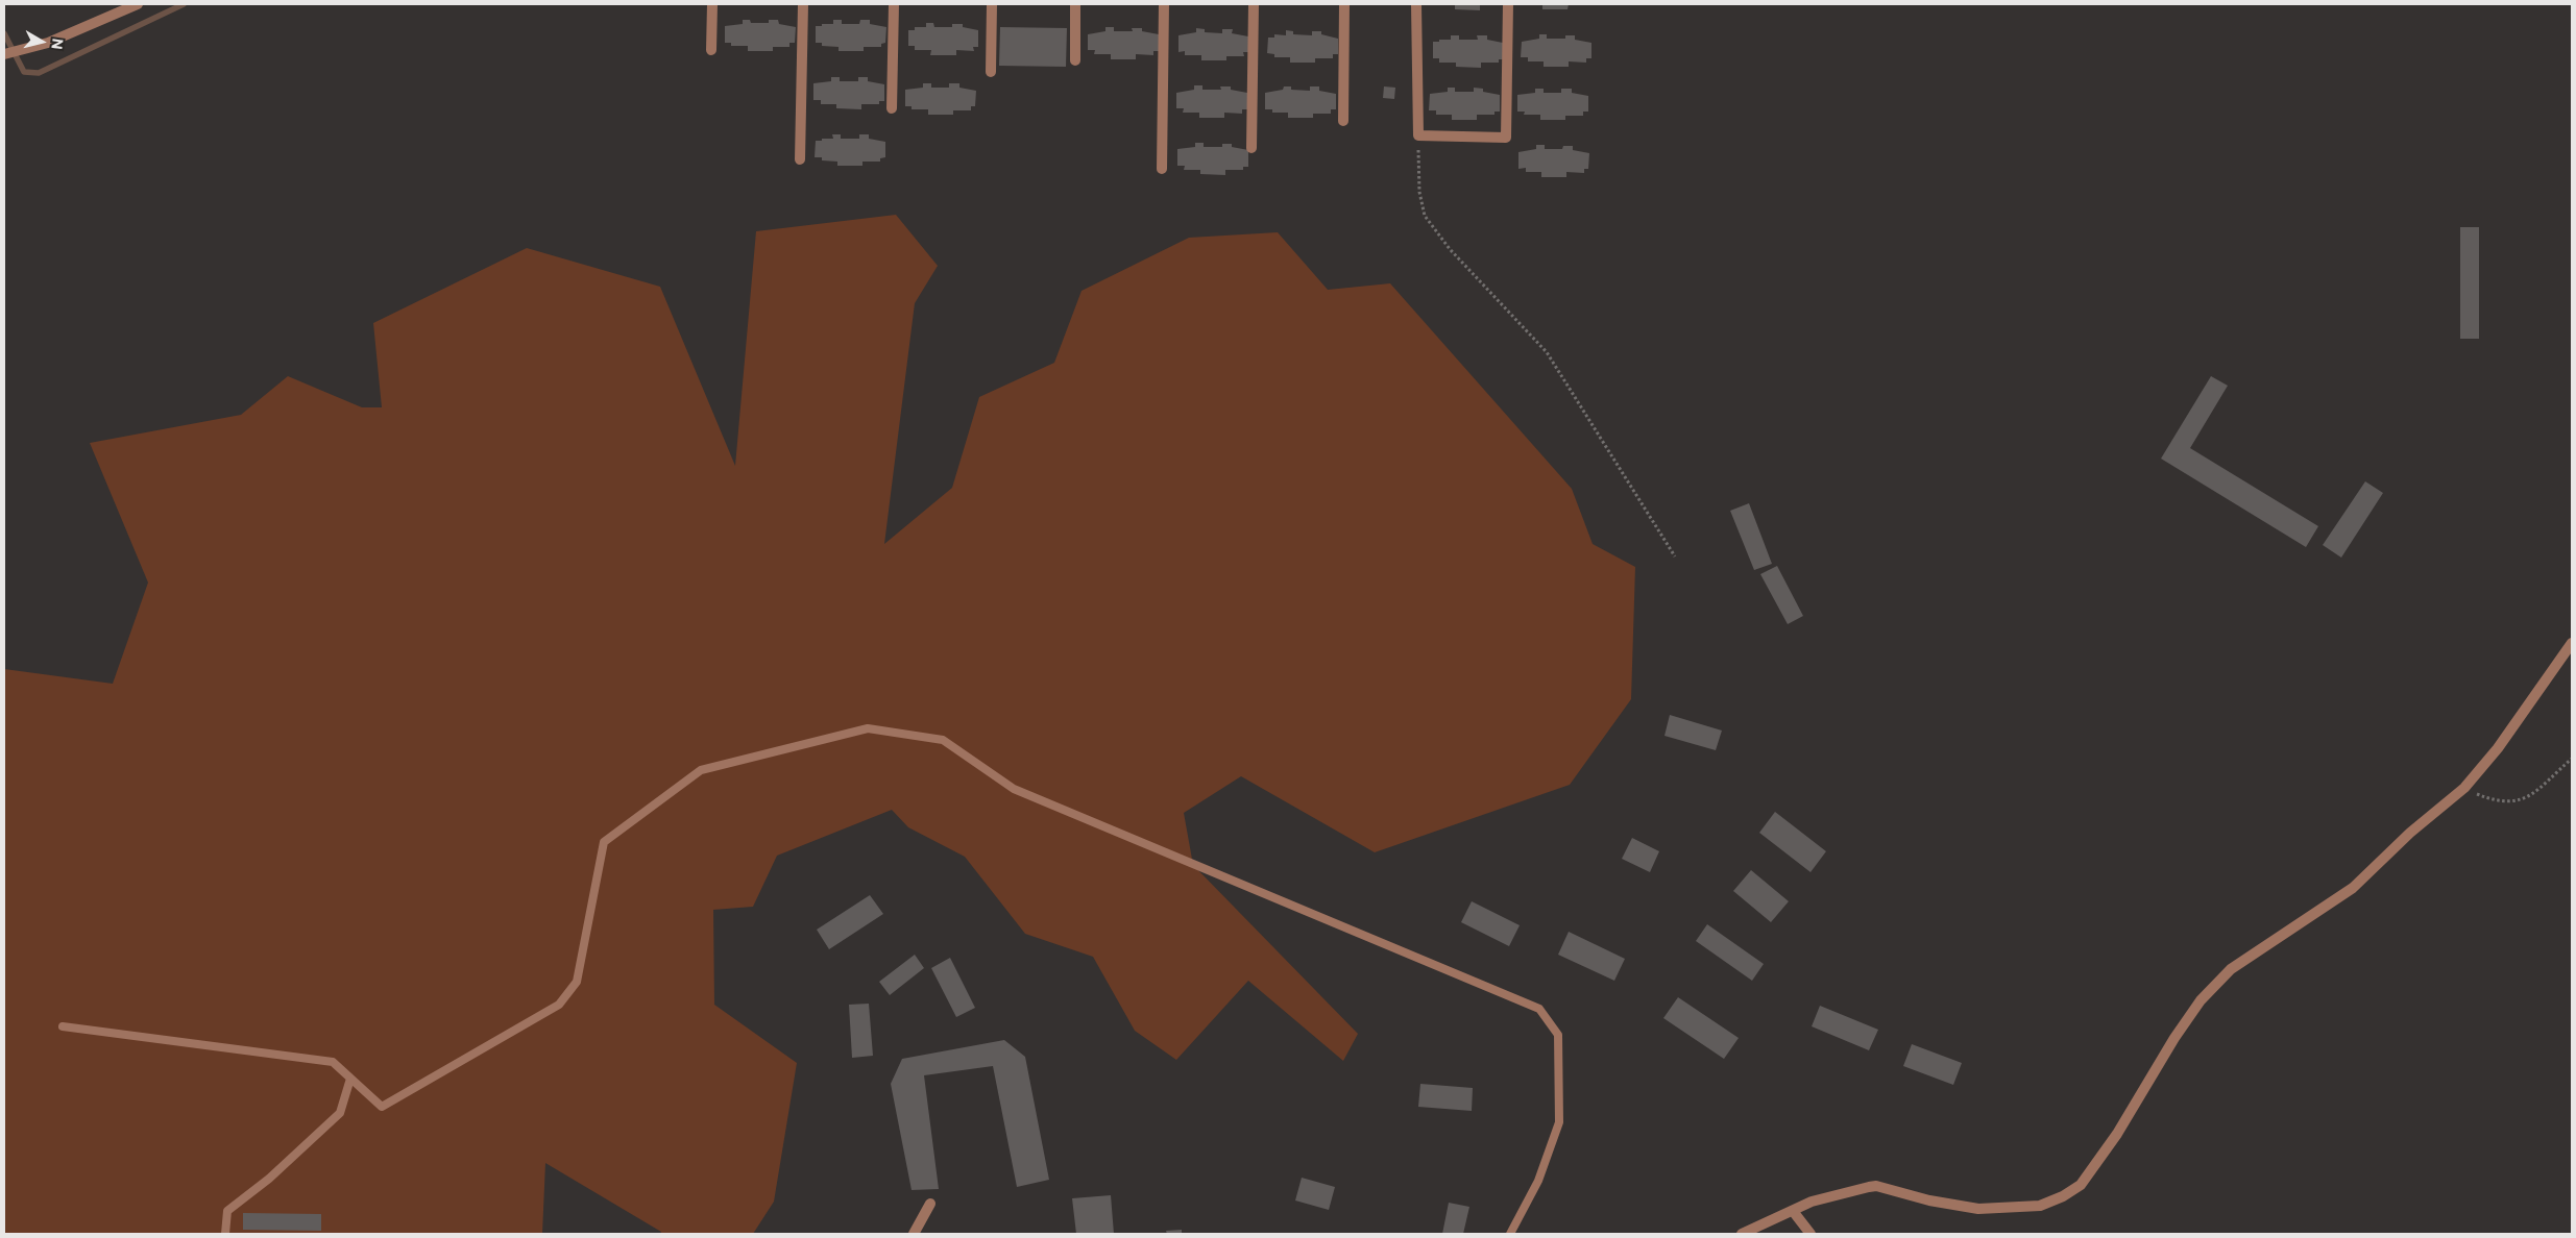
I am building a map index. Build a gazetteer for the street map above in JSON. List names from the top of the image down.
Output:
{
  "north": "right"
}
